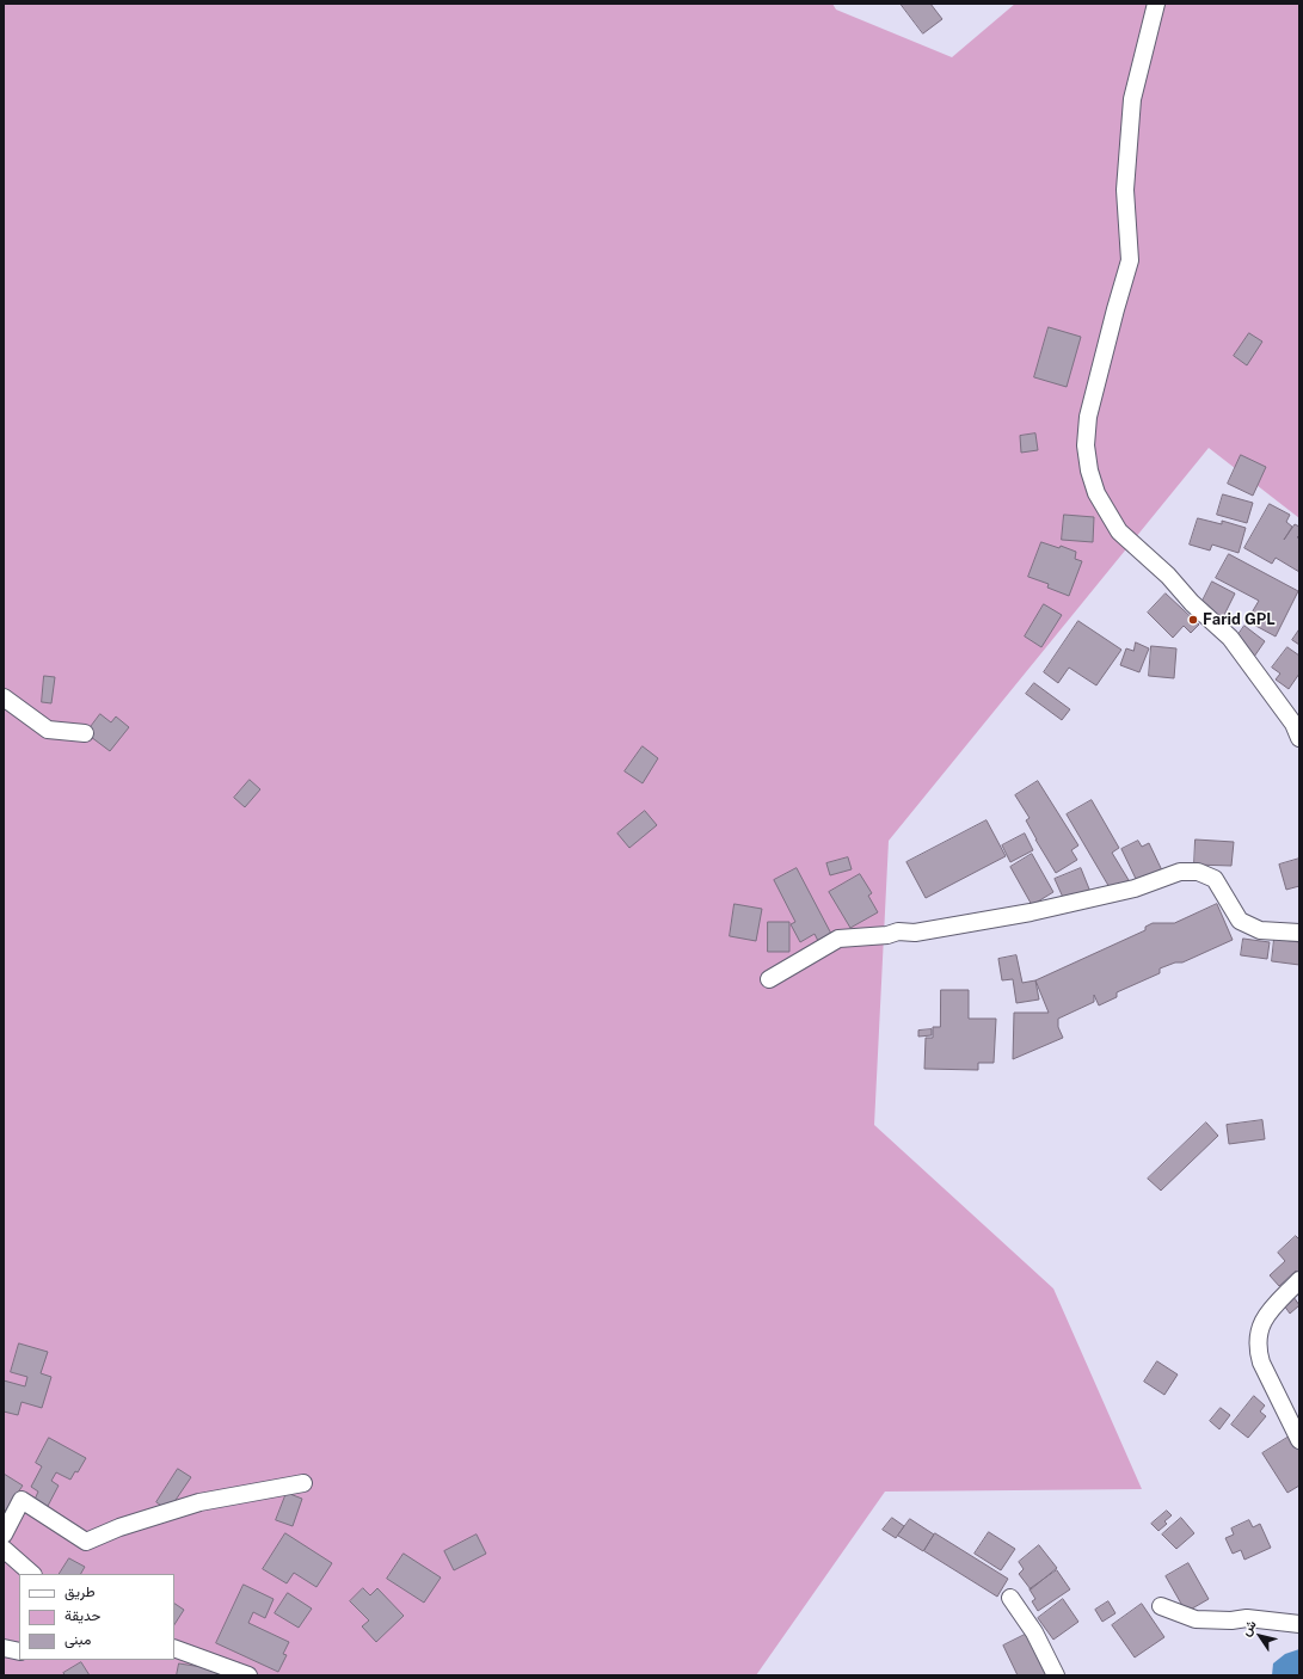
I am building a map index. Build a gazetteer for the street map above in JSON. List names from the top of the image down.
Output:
{
  "places": ["Farid GPL"],
  "legend": ["طريق", "حديقة", "مبنى"],
  "north": "top left"
}
